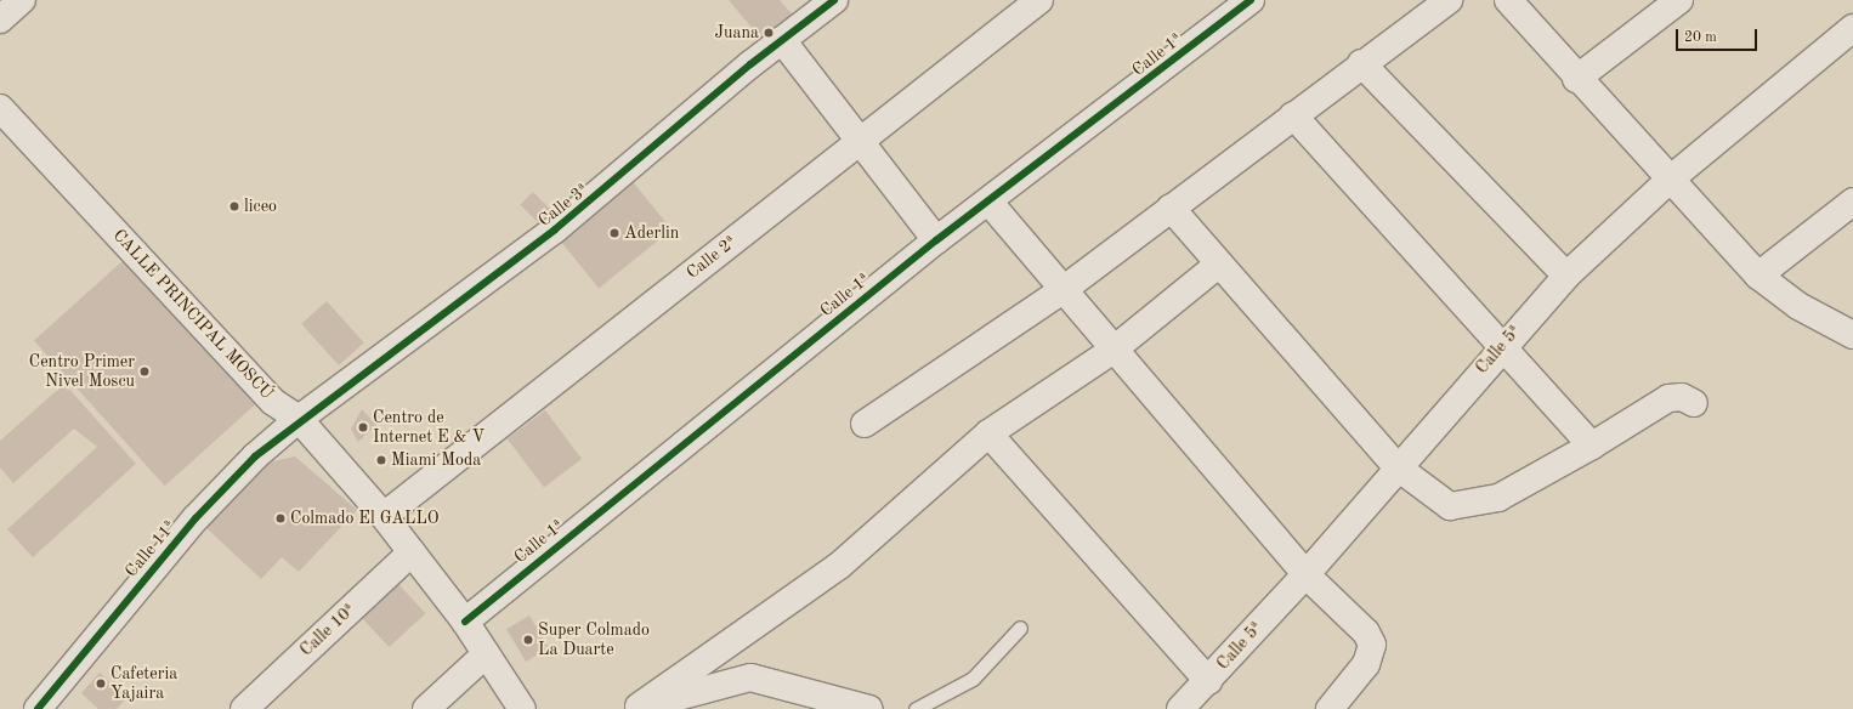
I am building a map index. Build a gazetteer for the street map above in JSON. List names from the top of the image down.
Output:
{
  "streets": {
    "street": [
      "Calle 1ª",
      "Calle 3ª",
      "Calle 2ª",
      "CALLE PRINCIPAL MOSCÚ",
      "Calle 5ª",
      "Calle 11ª",
      "Calle 10ª"
    ]
  },
  "crossings": [
    ["Calle 1ª", "CALLE PRINCIPAL MOSCÚ"],
    ["Calle 3ª", "CALLE PRINCIPAL MOSCÚ"],
    ["Calle 3ª", "Calle 11ª"],
    ["Calle 2ª", "CALLE PRINCIPAL MOSCÚ"],
    ["CALLE PRINCIPAL MOSCÚ", "Calle 11ª"],
    ["CALLE PRINCIPAL MOSCÚ", "Calle 10ª"]
  ],
  "places": [
    "Juana",
    "liceo",
    "Aderlin",
    "Centro Primer Nivel Moscu",
    "Centro de Internet E & V",
    "Miami Moda",
    "Colmado El GALLO",
    "Super Colmado La Duarte",
    "Cafeteria Yajaira"
  ],
  "scale_bar": "20 m"
}
